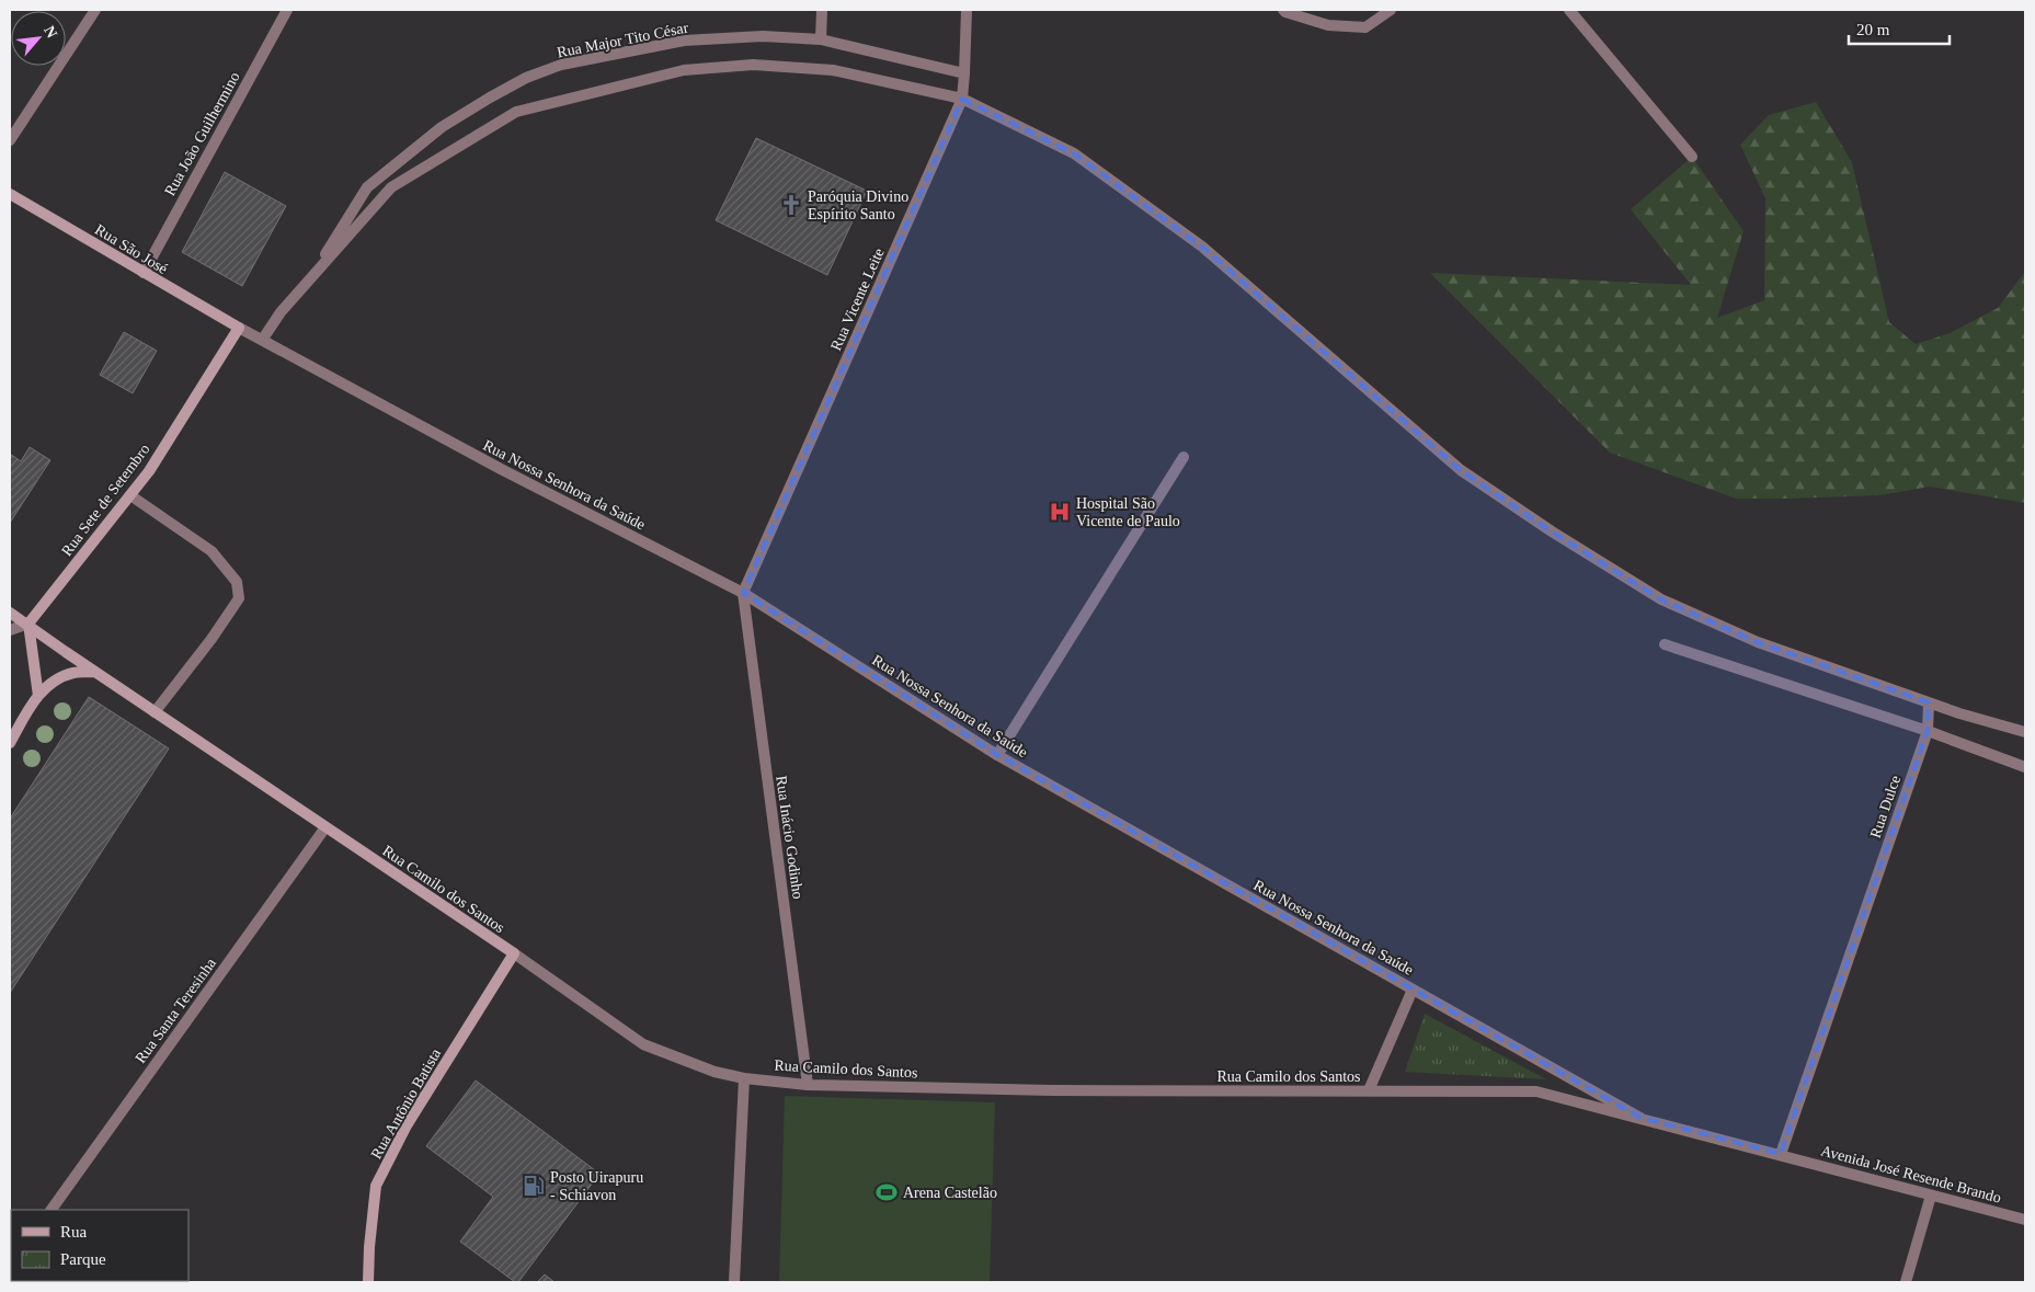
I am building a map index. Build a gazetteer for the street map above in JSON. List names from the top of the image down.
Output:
{
  "streets": {
    "main road": [
      "Rua São José",
      "Rua Sete de Setembro",
      "Rua Camilo dos Santos",
      "Rua Antônio Batista"
    ],
    "street": [
      "Rua Major Tito César",
      "Rua João Guilhermino",
      "Rua Vicente Leite",
      "Rua Nossa Senhora da Saúde",
      "Rua Dulce",
      "Rua Inácio Godinho",
      "Rua Santa Teresinha",
      "Avenida José Resende Brando"
    ]
  },
  "crossings": [
    ["Rua Major Tito César", "Rua Vicente Leite"],
    ["Rua João Guilhermino", "Rua São José"],
    ["Rua São José", "Rua Nossa Senhora da Saúde"],
    ["Rua São José", "Rua Sete de Setembro"],
    ["Rua Vicente Leite", "Rua Nossa Senhora da Saúde"],
    ["Rua Vicente Leite", "Rua Inácio Godinho"],
    ["Rua Nossa Senhora da Saúde", "Rua Sete de Setembro"],
    ["Rua Nossa Senhora da Saúde", "Rua Inácio Godinho"],
    ["Rua Nossa Senhora da Saúde", "Rua Camilo dos Santos"],
    ["Rua Sete de Setembro", "Rua Camilo dos Santos"],
    ["Rua Dulce", "Rua Camilo dos Santos"],
    ["Rua Dulce", "Avenida José Resende Brando"],
    ["Rua Inácio Godinho", "Rua Camilo dos Santos"],
    ["Rua Camilo dos Santos", "Rua Santa Teresinha"],
    ["Rua Camilo dos Santos", "Rua Antônio Batista"],
    ["Rua Camilo dos Santos", "Avenida José Resende Brando"]
  ],
  "places": {
    "church": ["Paróquia Divino Espírito Santo"],
    "hospital": ["Hospital São Vicente de Paulo"],
    "fuel station": ["Posto Uirapuru - Schiavon"],
    "sports": ["Arena Castelão"]
  },
  "legend": ["Rua", "Parque"],
  "scale_bar": "20 m",
  "north": "top right"
}
